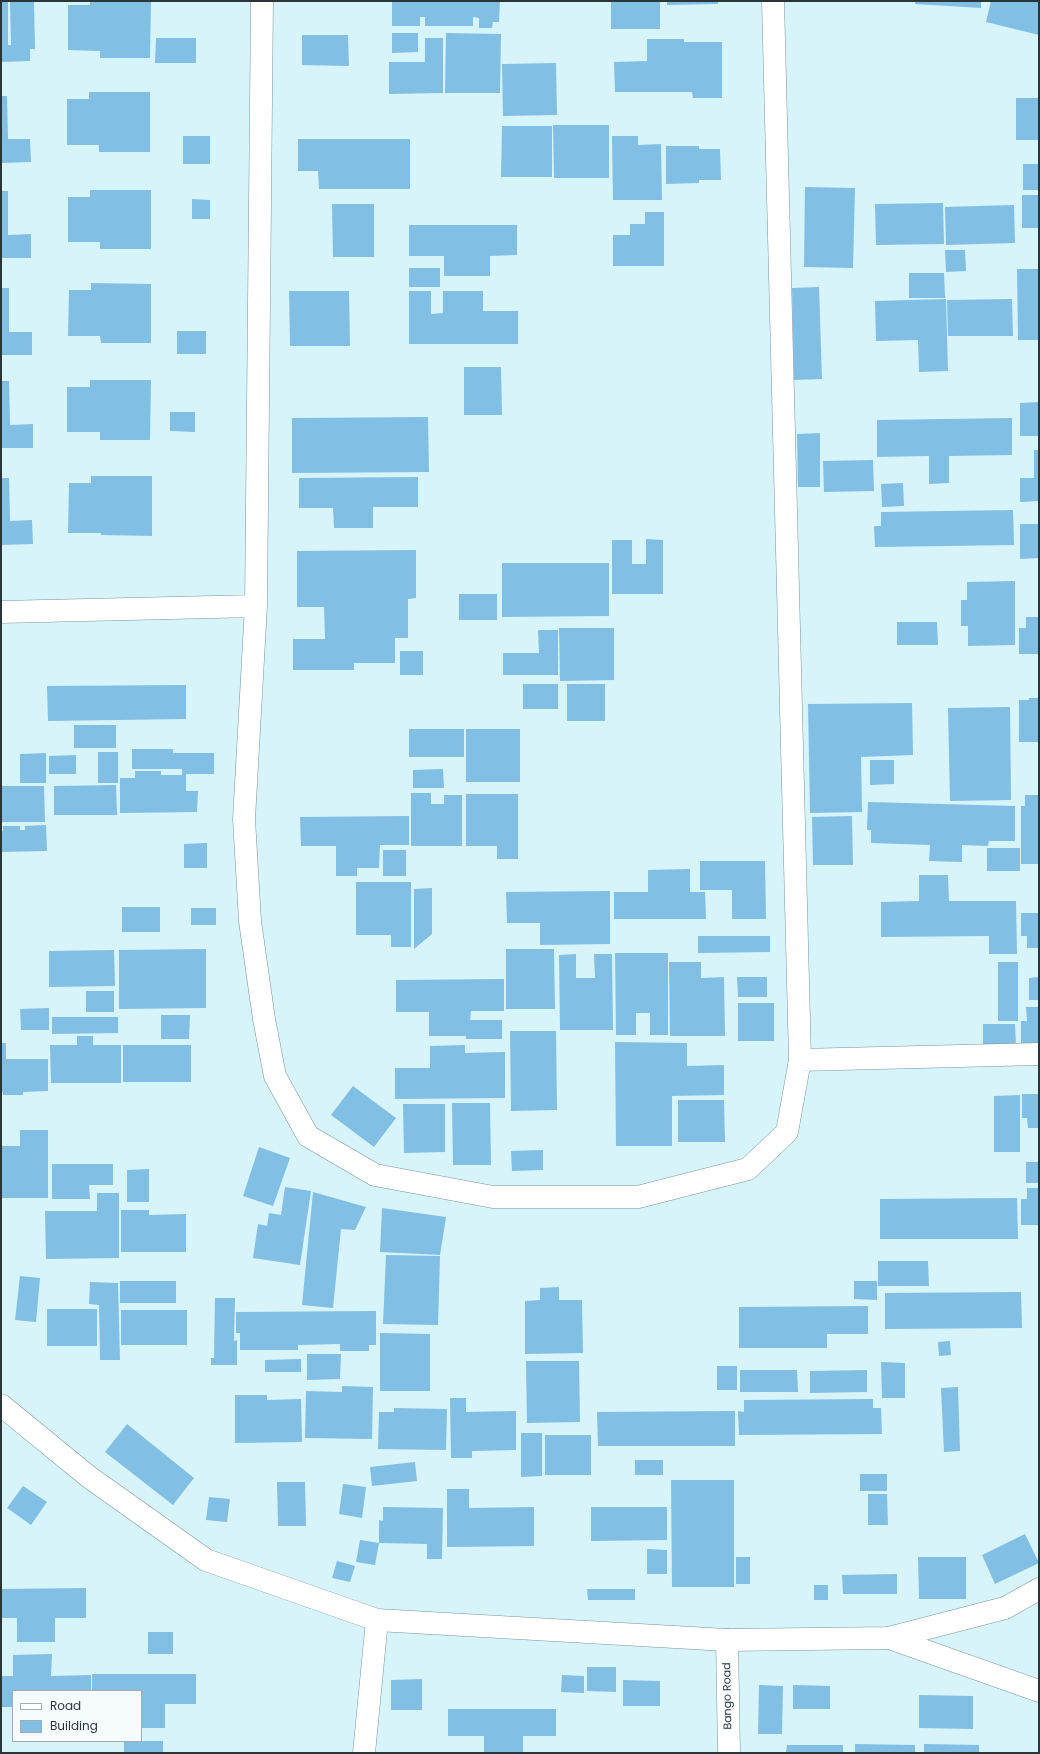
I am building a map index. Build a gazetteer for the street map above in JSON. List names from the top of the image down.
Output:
{
  "streets": {
    "street": ["Bango Road"]
  },
  "legend": ["Road", "Building"]
}
